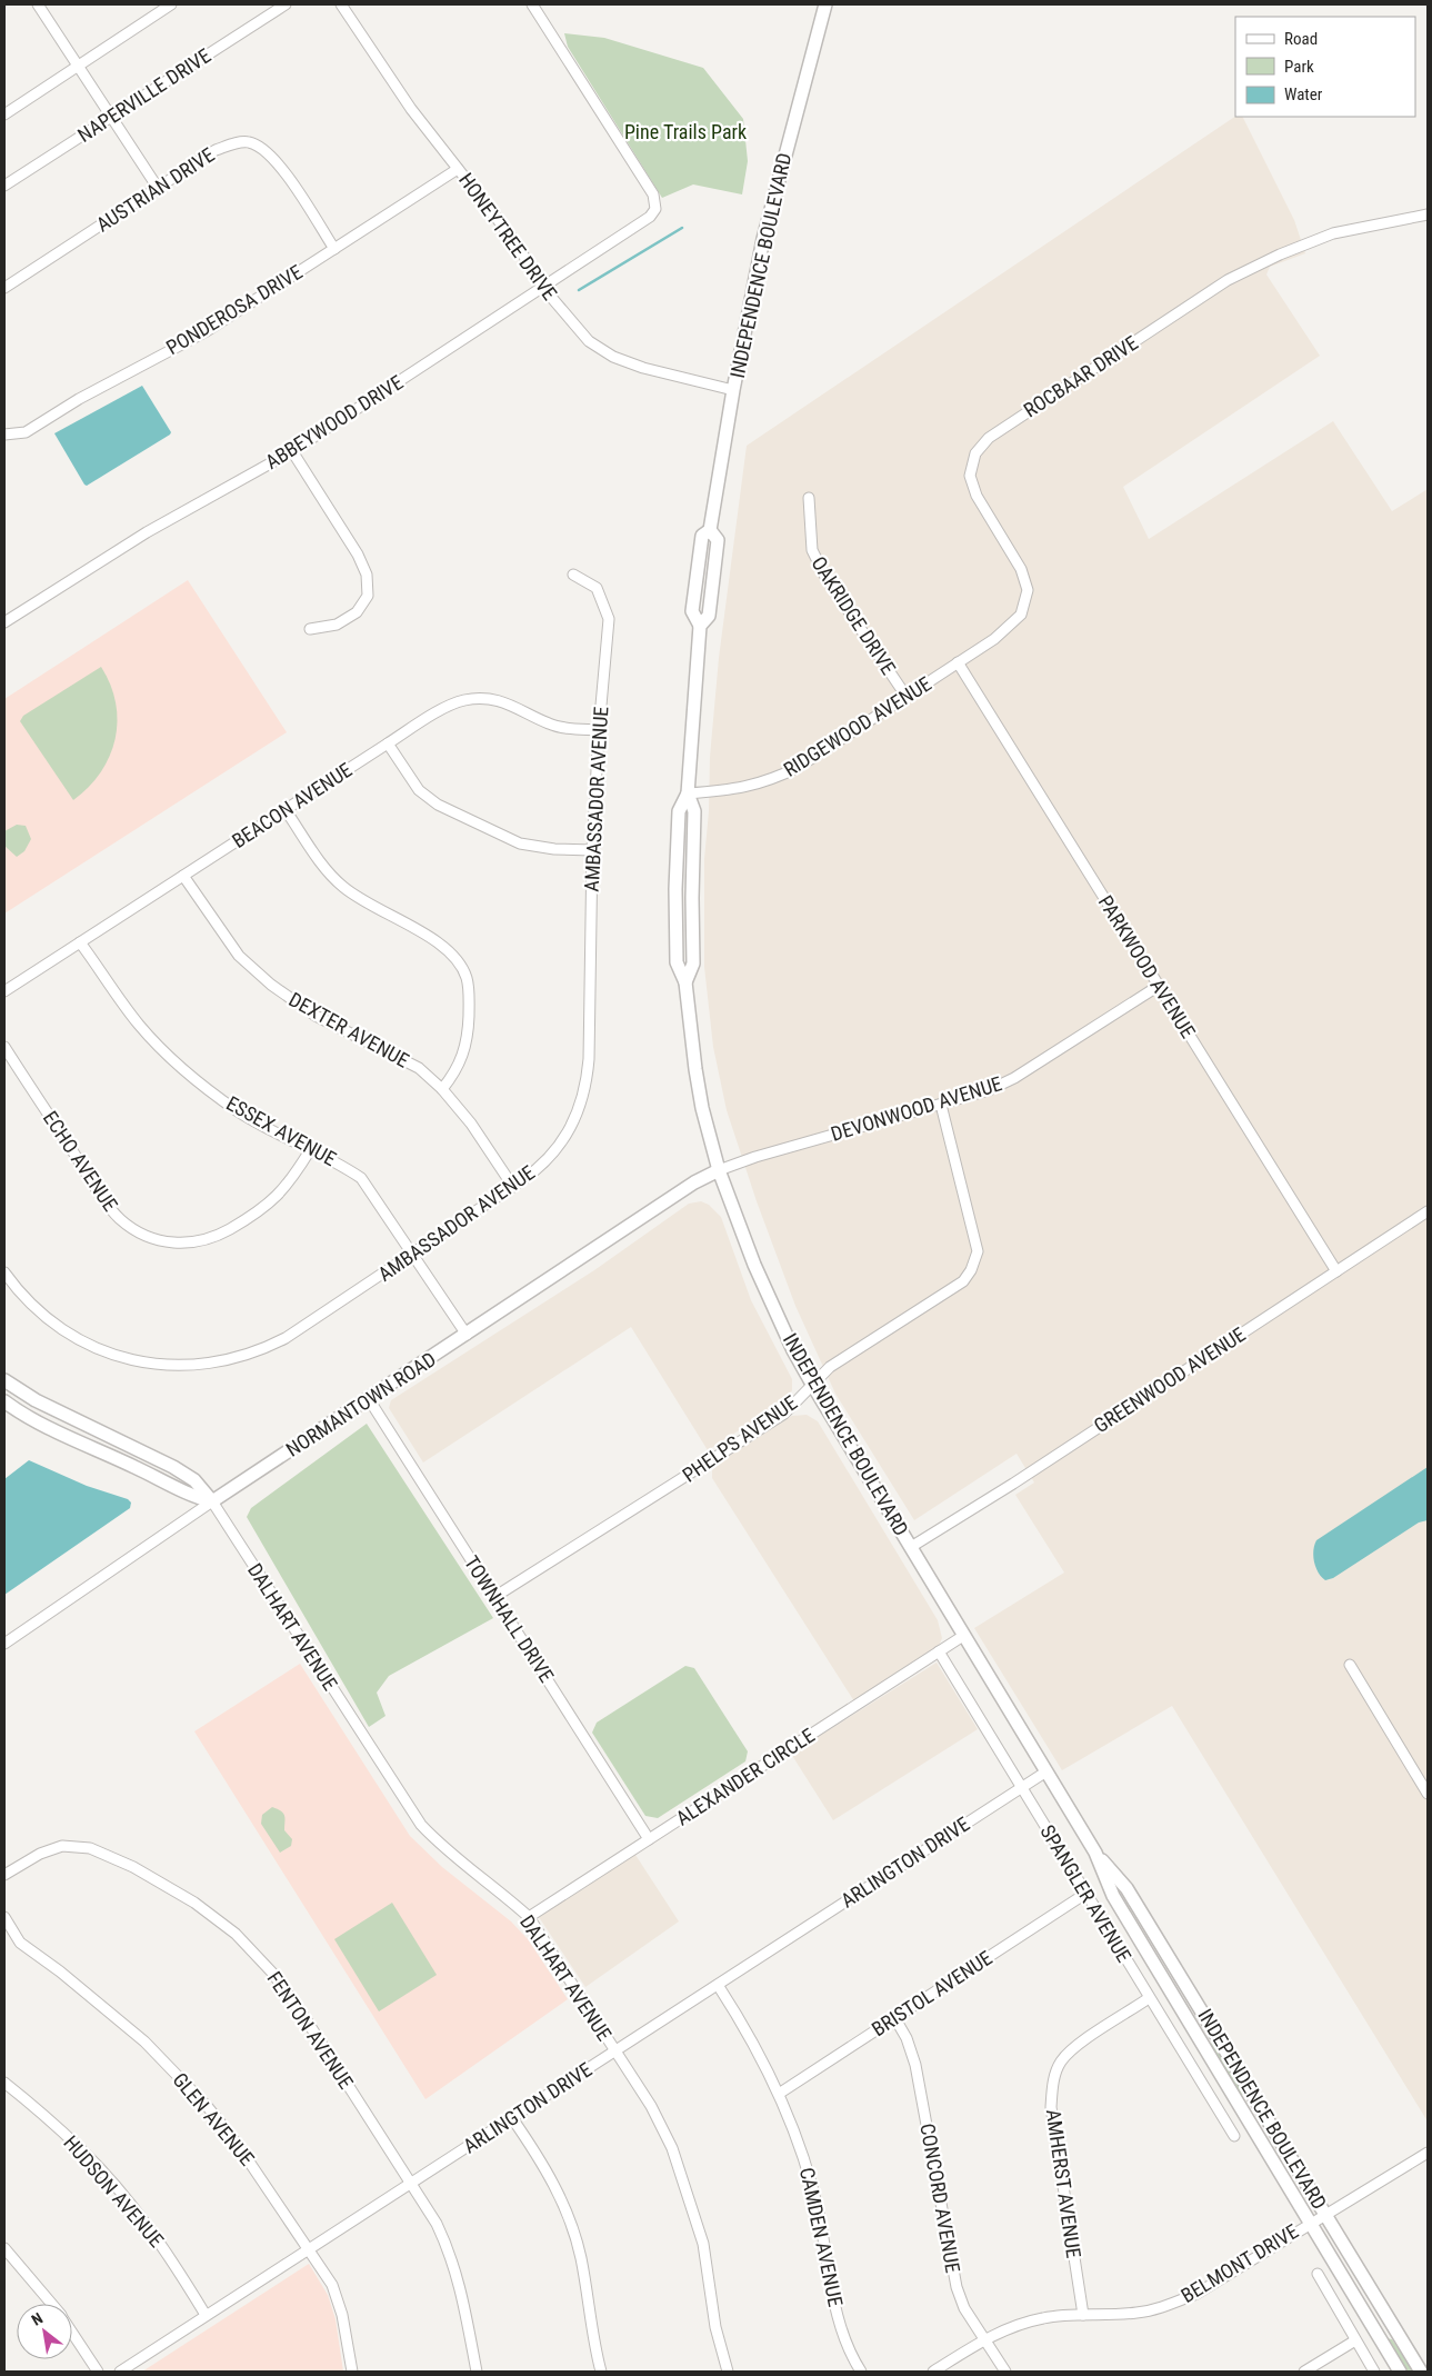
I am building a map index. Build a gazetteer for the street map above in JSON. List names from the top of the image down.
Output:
{
  "streets": {
    "main road": ["INDEPENDENCE BOULEVARD", "NORMANTOWN ROAD", "DALHART AVENUE"],
    "street": [
      "NAPERVILLE DRIVE",
      "AUSTRIAN DRIVE",
      "HONEYTREE DRIVE",
      "PONDEROSA DRIVE",
      "ROCBAAR DRIVE",
      "ABBEYWOOD DRIVE",
      "OAKRIDGE DRIVE",
      "RIDGEWOOD AVENUE",
      "AMBASSADOR AVENUE",
      "BEACON AVENUE",
      "PARKWOOD AVENUE",
      "DEXTER AVENUE",
      "DEVONWOOD AVENUE",
      "ESSEX AVENUE",
      "ECHO AVENUE",
      "GREENWOOD AVENUE",
      "PHELPS AVENUE",
      "TOWNHALL DRIVE",
      "ALEXANDER CIRCLE",
      "ARLINGTON DRIVE",
      "SPANGLER AVENUE",
      "BRISTOL AVENUE",
      "FENTON AVENUE",
      "GLEN AVENUE",
      "AMHERST AVENUE",
      "HUDSON AVENUE",
      "CONCORD AVENUE",
      "CAMDEN AVENUE",
      "BELMONT DRIVE"
    ]
  },
  "crossings": [
    ["AUSTRIAN DRIVE", "PONDEROSA DRIVE"],
    ["HONEYTREE DRIVE", "INDEPENDENCE BOULEVARD"],
    ["HONEYTREE DRIVE", "PONDEROSA DRIVE"],
    ["HONEYTREE DRIVE", "ABBEYWOOD DRIVE"],
    ["INDEPENDENCE BOULEVARD", "RIDGEWOOD AVENUE"],
    ["INDEPENDENCE BOULEVARD", "DEVONWOOD AVENUE"],
    ["INDEPENDENCE BOULEVARD", "GREENWOOD AVENUE"],
    ["INDEPENDENCE BOULEVARD", "NORMANTOWN ROAD"],
    ["INDEPENDENCE BOULEVARD", "PHELPS AVENUE"],
    ["INDEPENDENCE BOULEVARD", "ALEXANDER CIRCLE"],
    ["INDEPENDENCE BOULEVARD", "ARLINGTON DRIVE"],
    ["INDEPENDENCE BOULEVARD", "BELMONT DRIVE"],
    ["ROCBAAR DRIVE", "RIDGEWOOD AVENUE"],
    ["ROCBAAR DRIVE", "PARKWOOD AVENUE"],
    ["OAKRIDGE DRIVE", "RIDGEWOOD AVENUE"],
    ["RIDGEWOOD AVENUE", "PARKWOOD AVENUE"],
    ["AMBASSADOR AVENUE", "BEACON AVENUE"],
    ["AMBASSADOR AVENUE", "DEXTER AVENUE"],
    ["AMBASSADOR AVENUE", "ESSEX AVENUE"],
    ["BEACON AVENUE", "DEXTER AVENUE"],
    ["BEACON AVENUE", "ESSEX AVENUE"],
    ["PARKWOOD AVENUE", "DEVONWOOD AVENUE"],
    ["PARKWOOD AVENUE", "GREENWOOD AVENUE"],
    ["DEVONWOOD AVENUE", "NORMANTOWN ROAD"],
    ["DEVONWOOD AVENUE", "PHELPS AVENUE"],
    ["ESSEX AVENUE", "ECHO AVENUE"],
    ["ESSEX AVENUE", "NORMANTOWN ROAD"],
    ["NORMANTOWN ROAD", "TOWNHALL DRIVE"],
    ["NORMANTOWN ROAD", "DALHART AVENUE"],
    ["PHELPS AVENUE", "TOWNHALL DRIVE"],
    ["TOWNHALL DRIVE", "ALEXANDER CIRCLE"],
    ["DALHART AVENUE", "ALEXANDER CIRCLE"],
    ["DALHART AVENUE", "ARLINGTON DRIVE"],
    ["ALEXANDER CIRCLE", "SPANGLER AVENUE"],
    ["ARLINGTON DRIVE", "SPANGLER AVENUE"],
    ["ARLINGTON DRIVE", "FENTON AVENUE"],
    ["ARLINGTON DRIVE", "GLEN AVENUE"],
    ["ARLINGTON DRIVE", "HUDSON AVENUE"],
    ["ARLINGTON DRIVE", "CAMDEN AVENUE"],
    ["SPANGLER AVENUE", "BRISTOL AVENUE"],
    ["SPANGLER AVENUE", "AMHERST AVENUE"],
    ["BRISTOL AVENUE", "CONCORD AVENUE"],
    ["BRISTOL AVENUE", "CAMDEN AVENUE"],
    ["AMHERST AVENUE", "BELMONT DRIVE"],
    ["CONCORD AVENUE", "BELMONT DRIVE"]
  ],
  "parks": ["Pine Trails Park"],
  "legend": ["Road", "Park", "Water"],
  "north": "top left"
}
